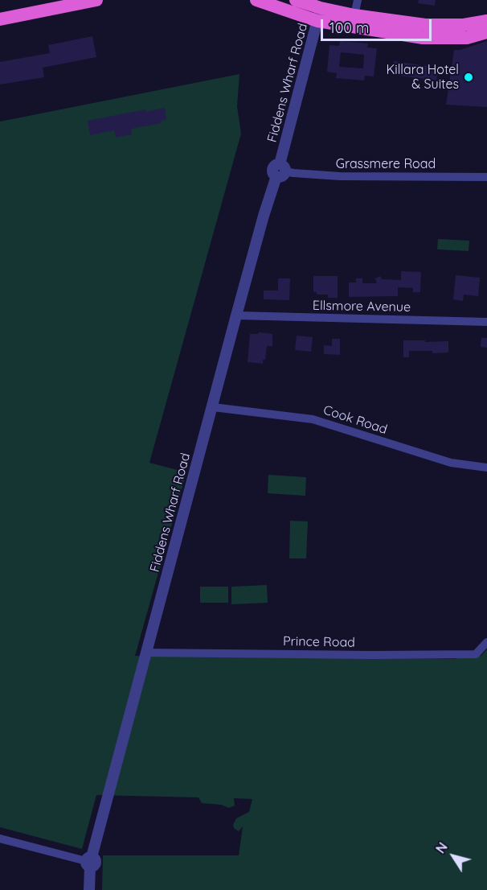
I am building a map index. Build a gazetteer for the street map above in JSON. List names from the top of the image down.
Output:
{
  "streets": {
    "street": [
      "Fiddens Wharf Road",
      "Grassmere Road",
      "Ellsmore Avenue",
      "Cook Road",
      "Prince Road"
    ]
  },
  "crossings": [
    ["Fiddens Wharf Road", "Grassmere Road"],
    ["Fiddens Wharf Road", "Ellsmore Avenue"],
    ["Fiddens Wharf Road", "Cook Road"],
    ["Fiddens Wharf Road", "Prince Road"]
  ],
  "places": ["Killara Hotel & Suites"],
  "scale_bar": "100 m",
  "north": "top left"
}
